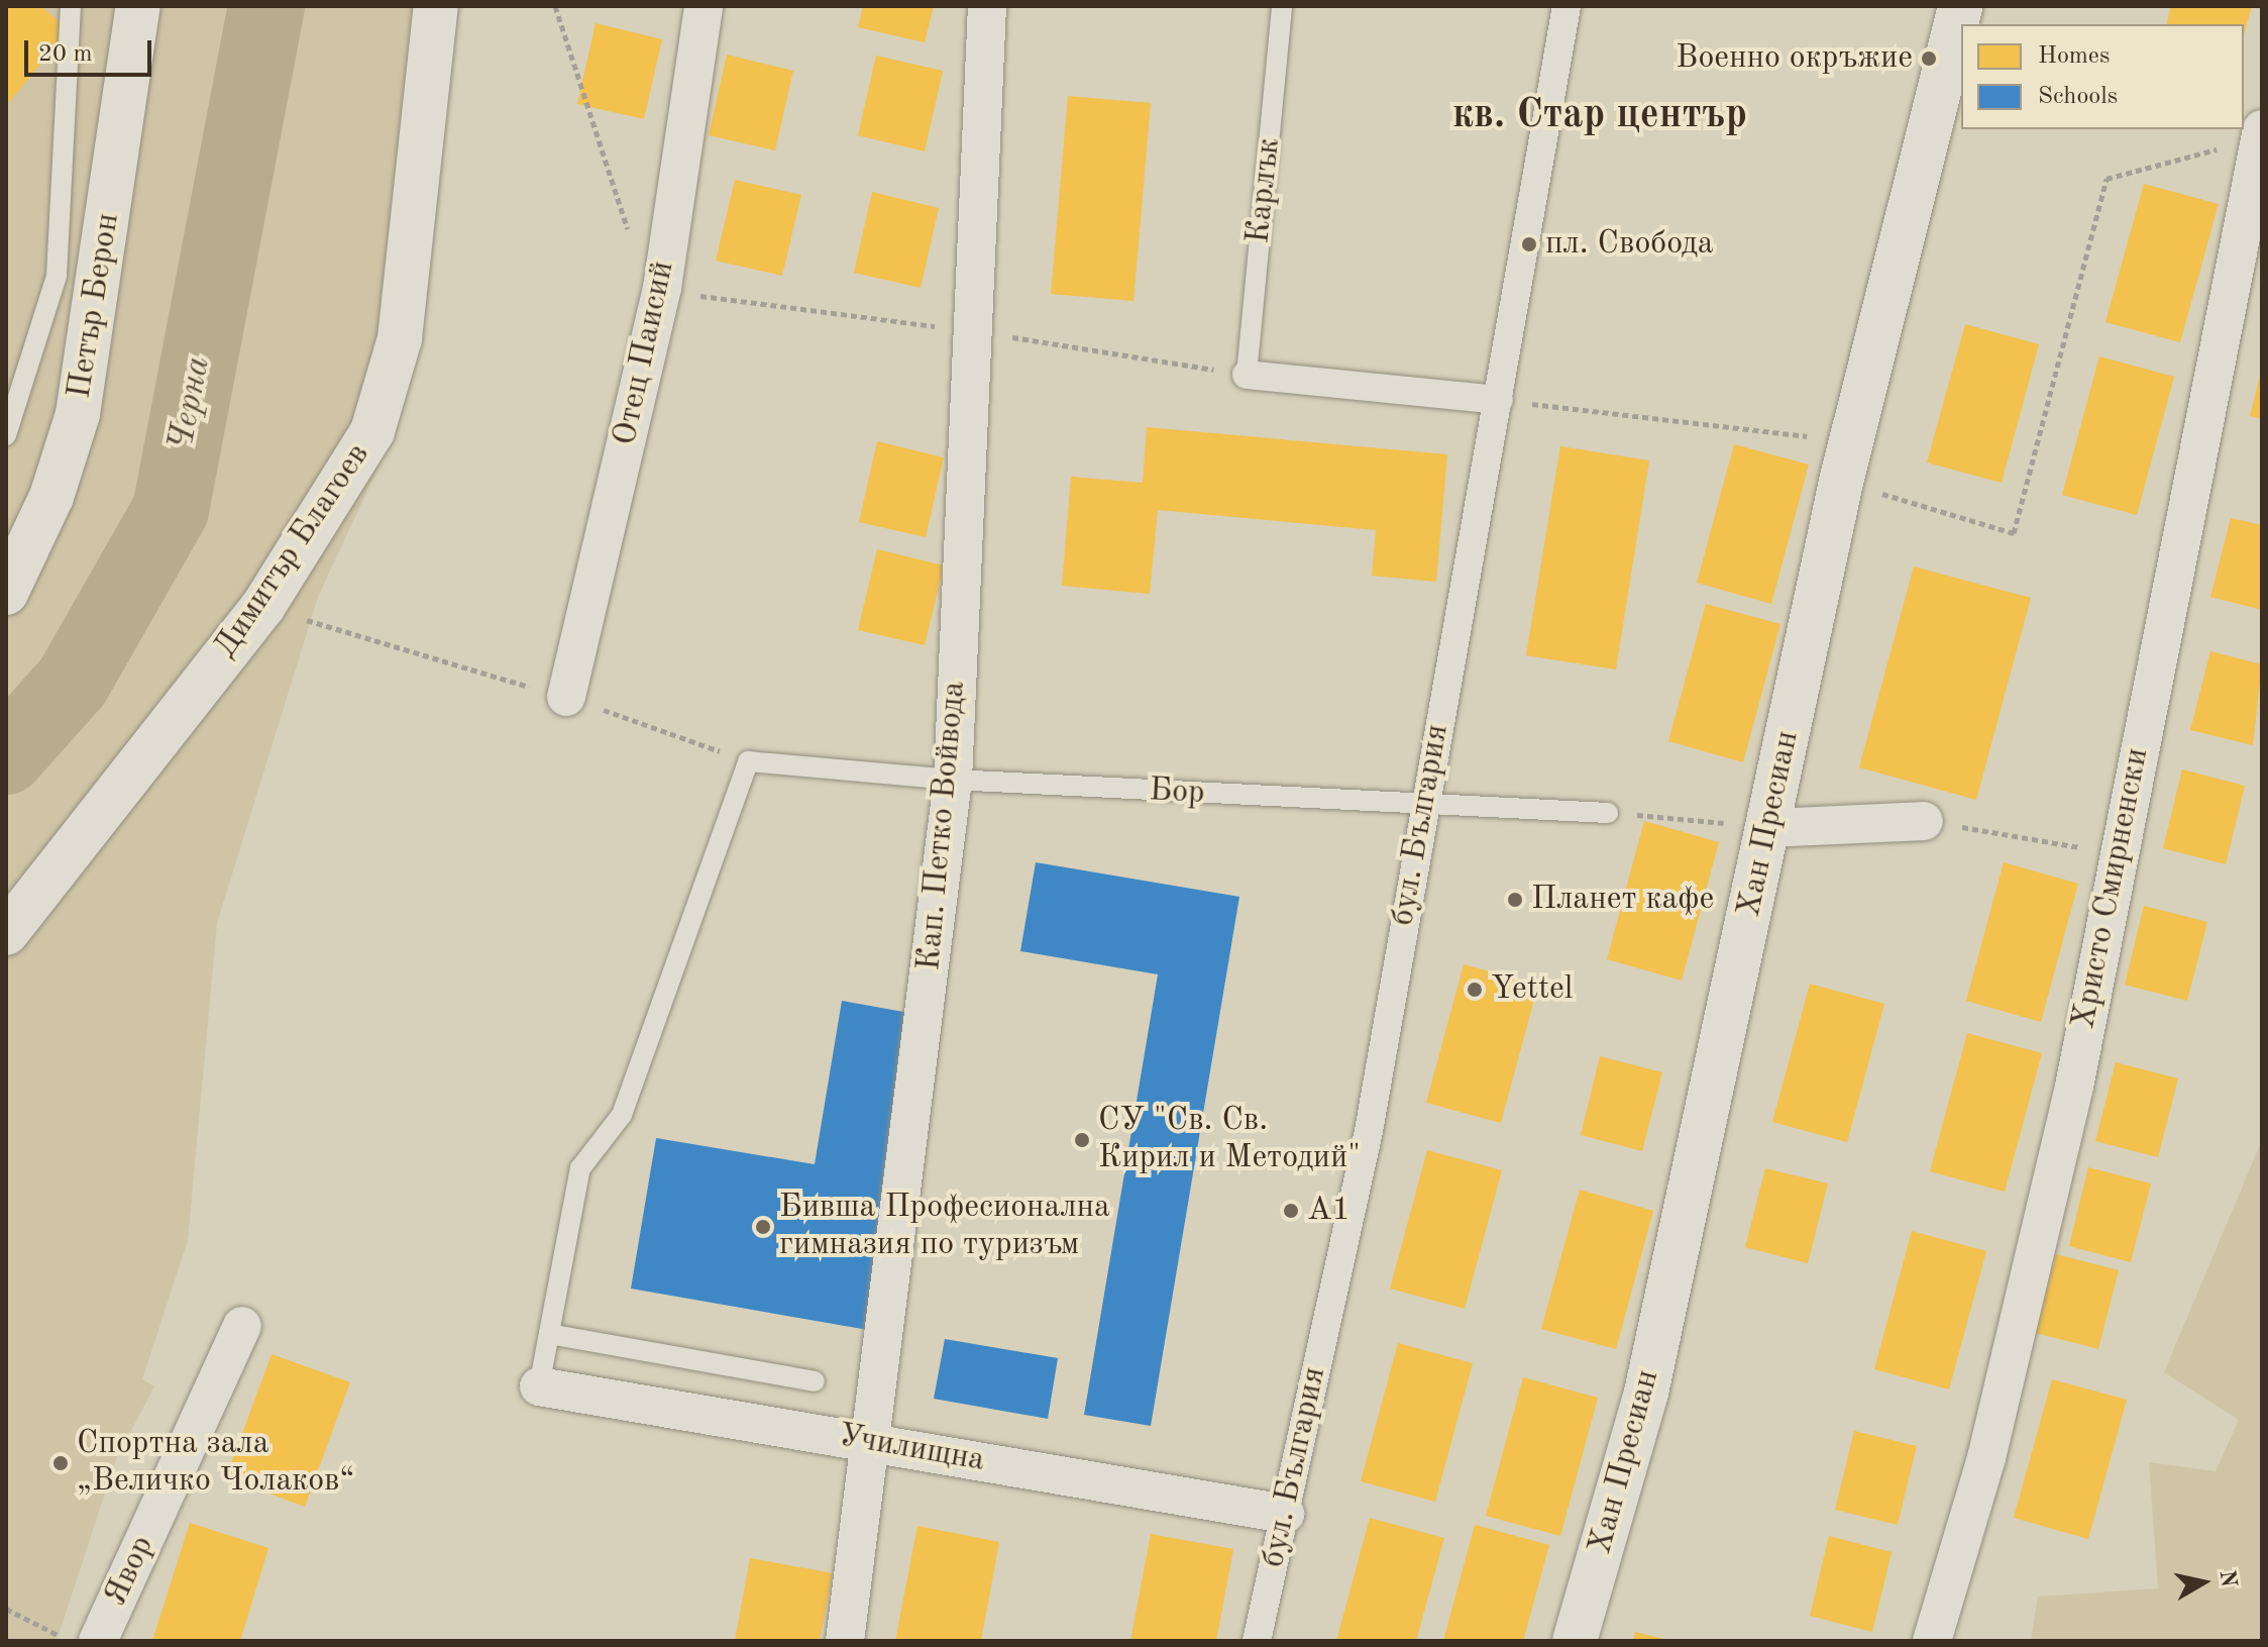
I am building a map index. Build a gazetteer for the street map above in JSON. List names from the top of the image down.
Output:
{
  "streets": {
    "main road": ["Петър Берон", "Димитър Благоев", "Хан Пресиан"],
    "street": [
      "Отец Паисий",
      "бул. България",
      "Кап. Петко Войвода",
      "Христо Смирненски",
      "Училищна",
      "Явор"
    ],
    "lane": ["Карлък", "Бор"]
  },
  "crossings": [
    ["Бор", "бул. България"],
    ["Бор", "Кап. Петко Войвода"],
    ["бул. България", "Училищна"],
    ["Кап. Петко Войвода", "Училищна"]
  ],
  "districts": ["кв. Стар център"],
  "water": ["Черна"],
  "places": [
    "Военно окръжие",
    "пл. Свобода",
    "Планет кафе",
    "Yettel",
    "СУ \"Св. Св. Кирил и Методий\"",
    "A1",
    "Бивша Професионална гимназия по туризъм",
    "Спортна зала „Величко Чолаков“"
  ],
  "legend": ["Homes", "Schools"],
  "scale_bar": "20 m",
  "north": "right"
}
